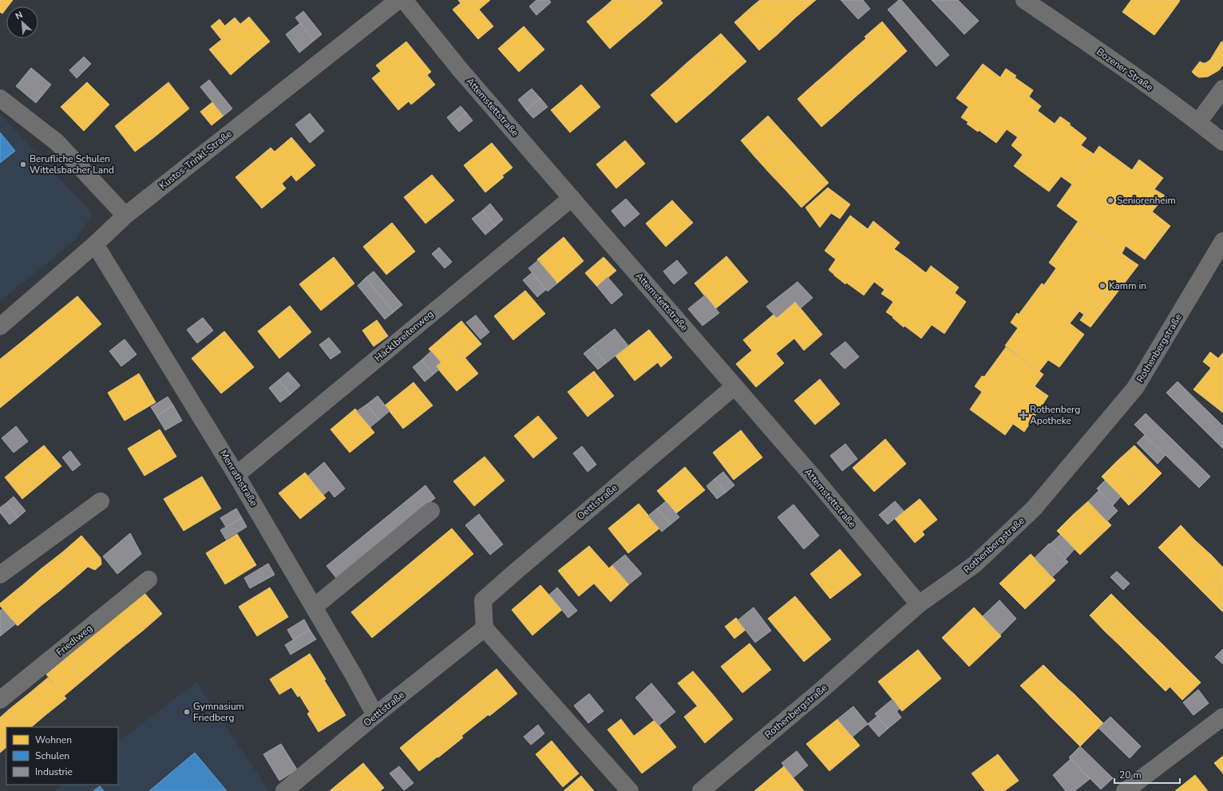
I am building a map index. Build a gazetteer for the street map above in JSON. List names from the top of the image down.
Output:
{
  "streets": {
    "street": [
      "Bozener Straße",
      "Attemstettstraße",
      "Kustos-Trinkl-Straße",
      "Häcklbreitenweg",
      "Rothenbergstraße",
      "Menrathstraße",
      "Oettlstraße",
      "Friedlweg"
    ]
  },
  "crossings": [
    ["Attemstettstraße", "Häcklbreitenweg"],
    ["Attemstettstraße", "Rothenbergstraße"],
    ["Attemstettstraße", "Oettlstraße"],
    ["Kustos-Trinkl-Straße", "Menrathstraße"],
    ["Häcklbreitenweg", "Menrathstraße"],
    ["Menrathstraße", "Oettlstraße"]
  ],
  "places": {
    "other": [
      "Berufliche Schulen Wittelsbacher Land",
      "Seniorenheim",
      "Kamm in",
      "Gymnasium Friedberg"
    ],
    "health": ["Rothenberg Apotheke"]
  },
  "legend": ["Wohnen", "Schulen", "Industrie"],
  "scale_bar": "20 m",
  "north": "top left"
}
